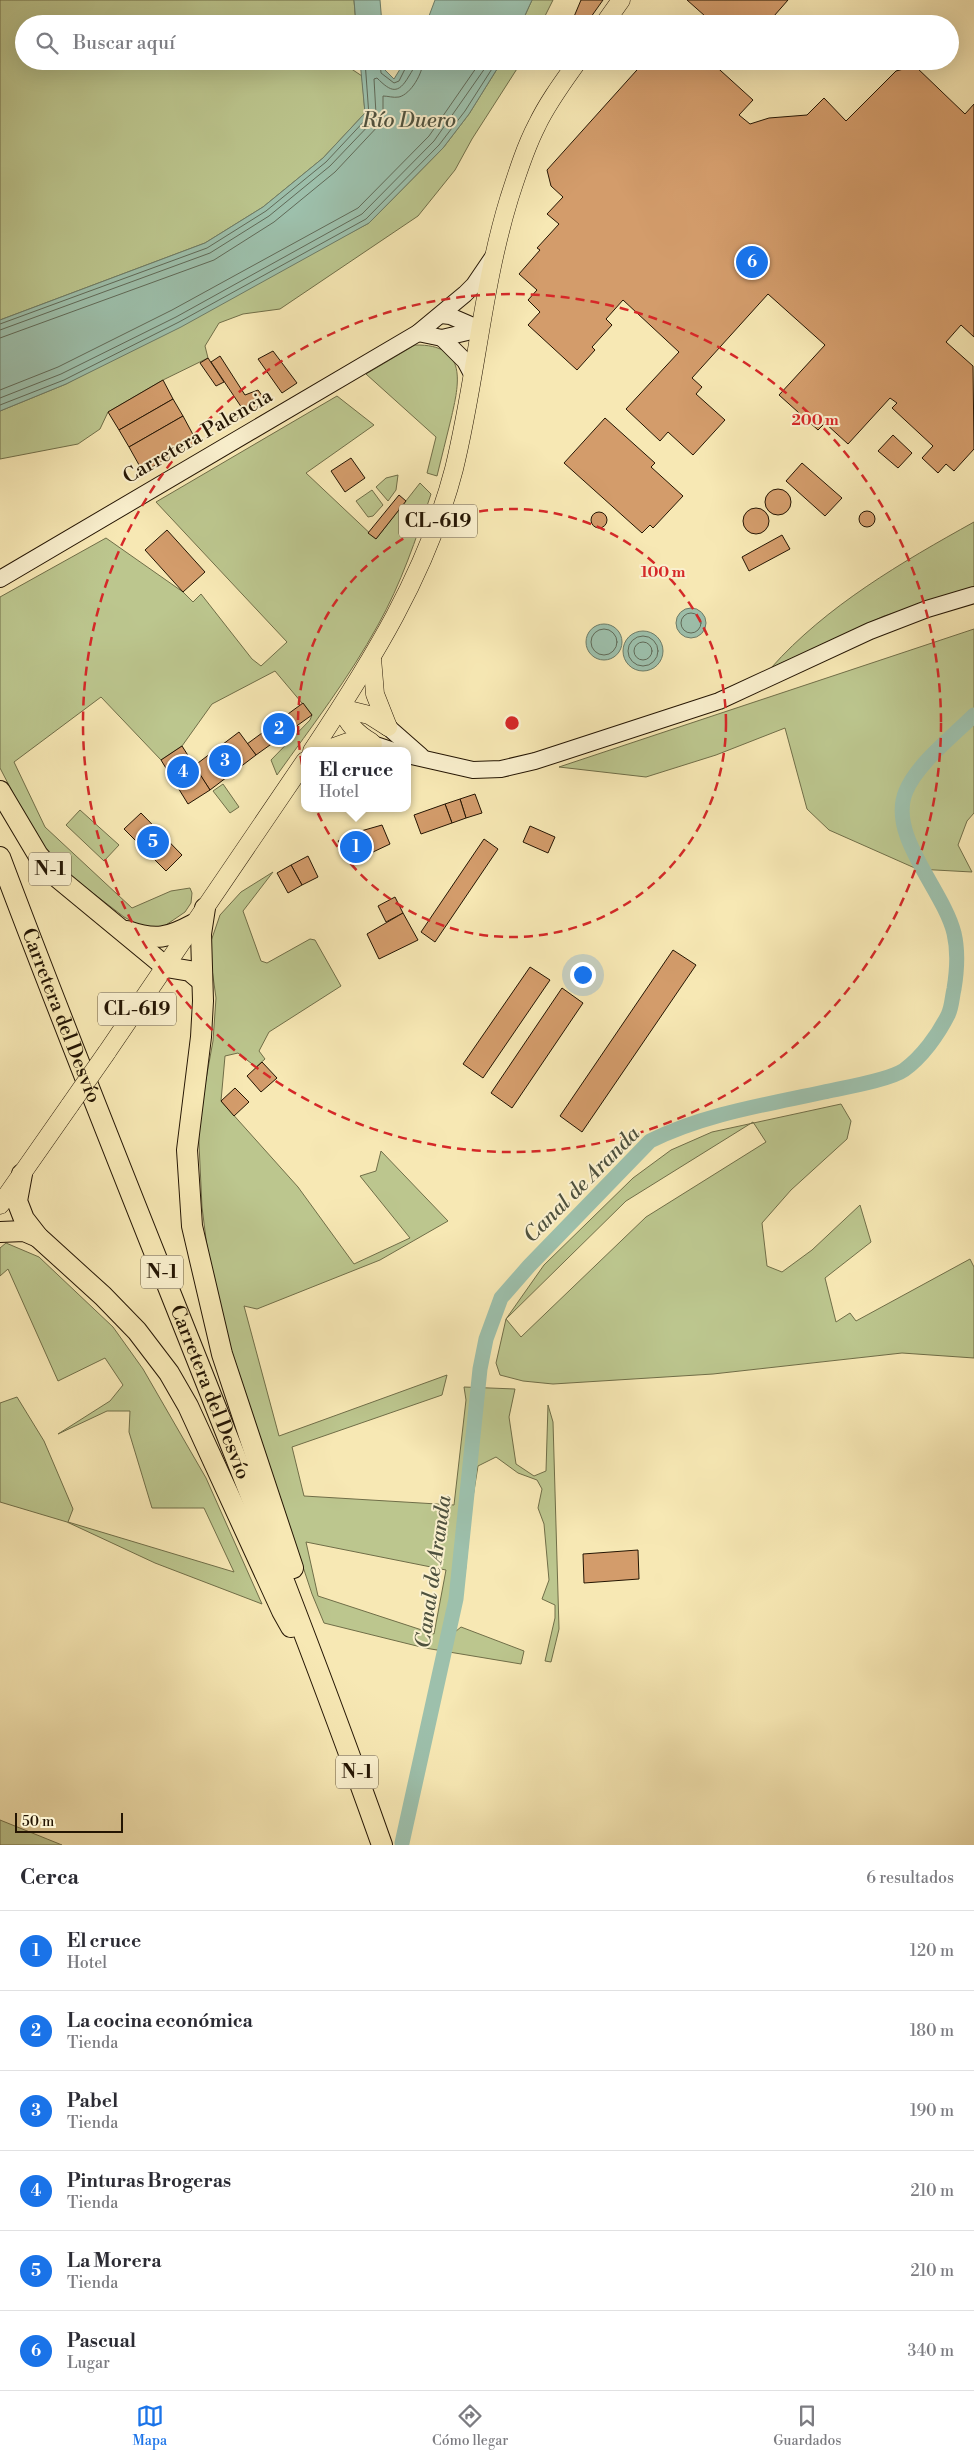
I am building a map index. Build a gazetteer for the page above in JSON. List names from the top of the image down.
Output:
{
  "streets": {
    "highway": ["N-1", "Carretera del Desvío"],
    "main road": ["CL-619"],
    "street": ["Carretera Palencia"]
  },
  "crossings": [
    ["Carretera Palencia", "CL-619"],
    ["CL-619", "N-1"],
    ["N-1", "Carretera del Desvío"]
  ],
  "water": ["Río Duero", "Canal de Aranda"],
  "scale_bar": "50 m",
  "page": {
    "search": "Buscar aquí",
    "pins": [
      "6",
      "2",
      "3",
      "4",
      "5",
      "1"
    ],
    "popup": ["El cruce", "Hotel"],
    "scale": "50 m",
    "heading": ["Cerca", "6 resultados"],
    "list": [
      {
        "mark": "1",
        "name": "El cruce",
        "note": "Hotel",
        "value": "120 m"
      },
      {
        "mark": "2",
        "name": "La cocina económica",
        "note": "Tienda",
        "value": "180 m"
      },
      {
        "mark": "3",
        "name": "Pabel",
        "note": "Tienda",
        "value": "190 m"
      },
      {
        "mark": "4",
        "name": "Pinturas Brogeras",
        "note": "Tienda",
        "value": "210 m"
      },
      {
        "mark": "5",
        "name": "La Morera",
        "note": "Tienda",
        "value": "210 m"
      },
      {
        "mark": "6",
        "name": "Pascual",
        "note": "Lugar",
        "value": "340 m"
      }
    ],
    "nav": ["Mapa", "Cómo llegar", "Guardados"]
  },
  "rings": ["200 m", "100 m"]
}
